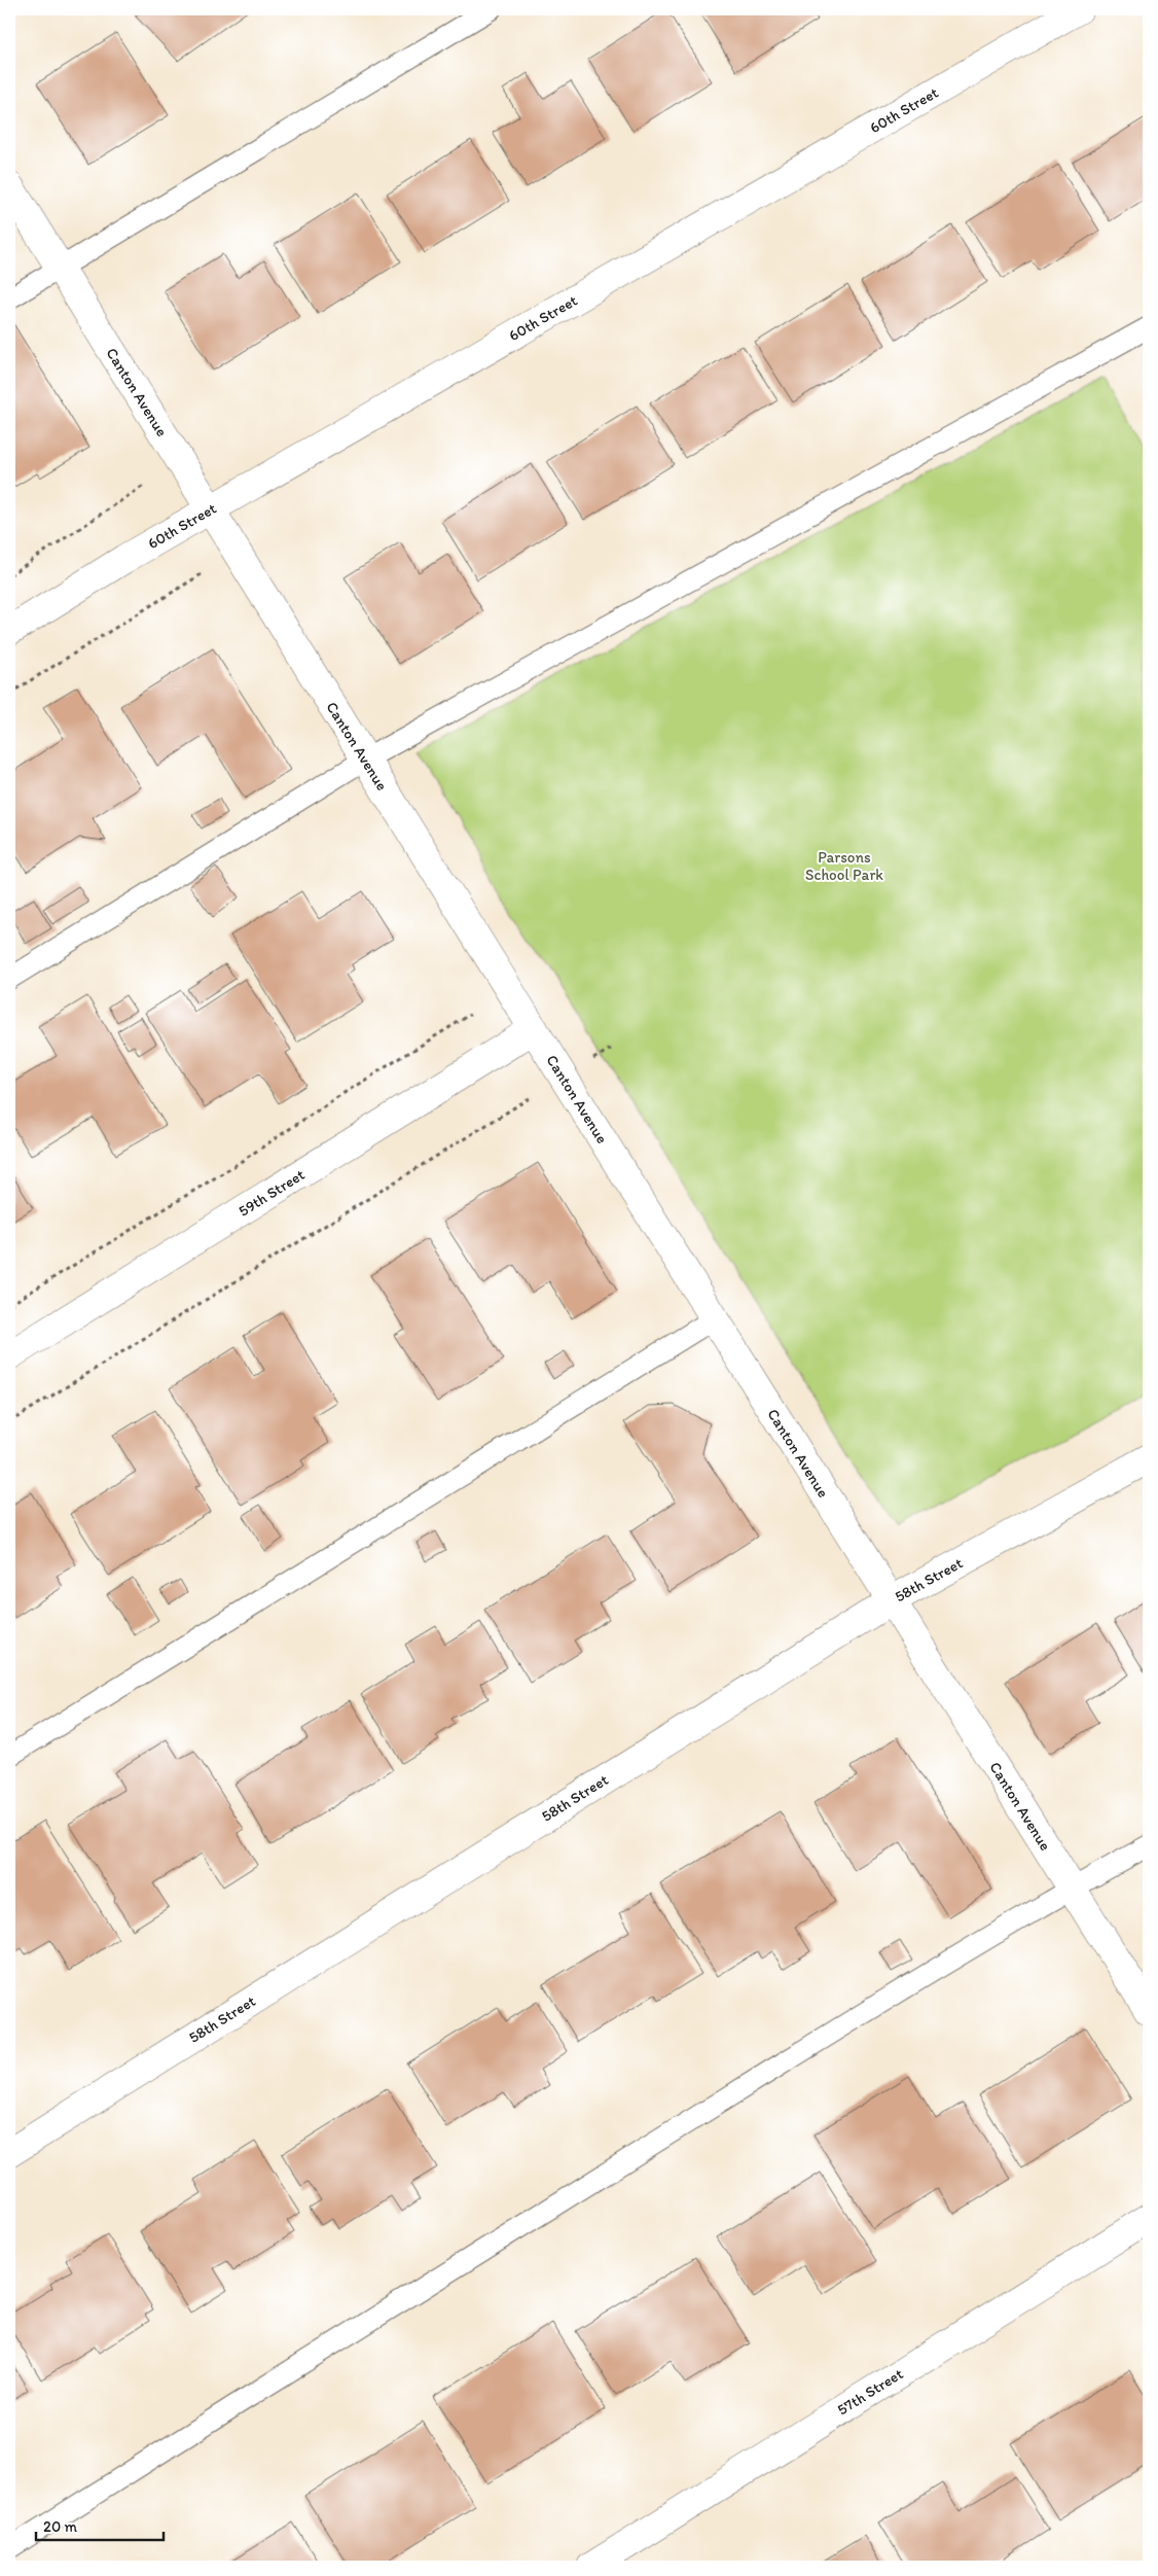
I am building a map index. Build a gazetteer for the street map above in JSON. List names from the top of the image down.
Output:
{
  "streets": {
    "street": [
      "60th Street",
      "Canton Avenue",
      "59th Street",
      "58th Street",
      "57th Street"
    ]
  },
  "crossings": [
    ["60th Street", "Canton Avenue"],
    ["Canton Avenue", "59th Street"],
    ["Canton Avenue", "58th Street"]
  ],
  "parks": ["Parsons School Park"],
  "scale_bar": "20 m"
}
